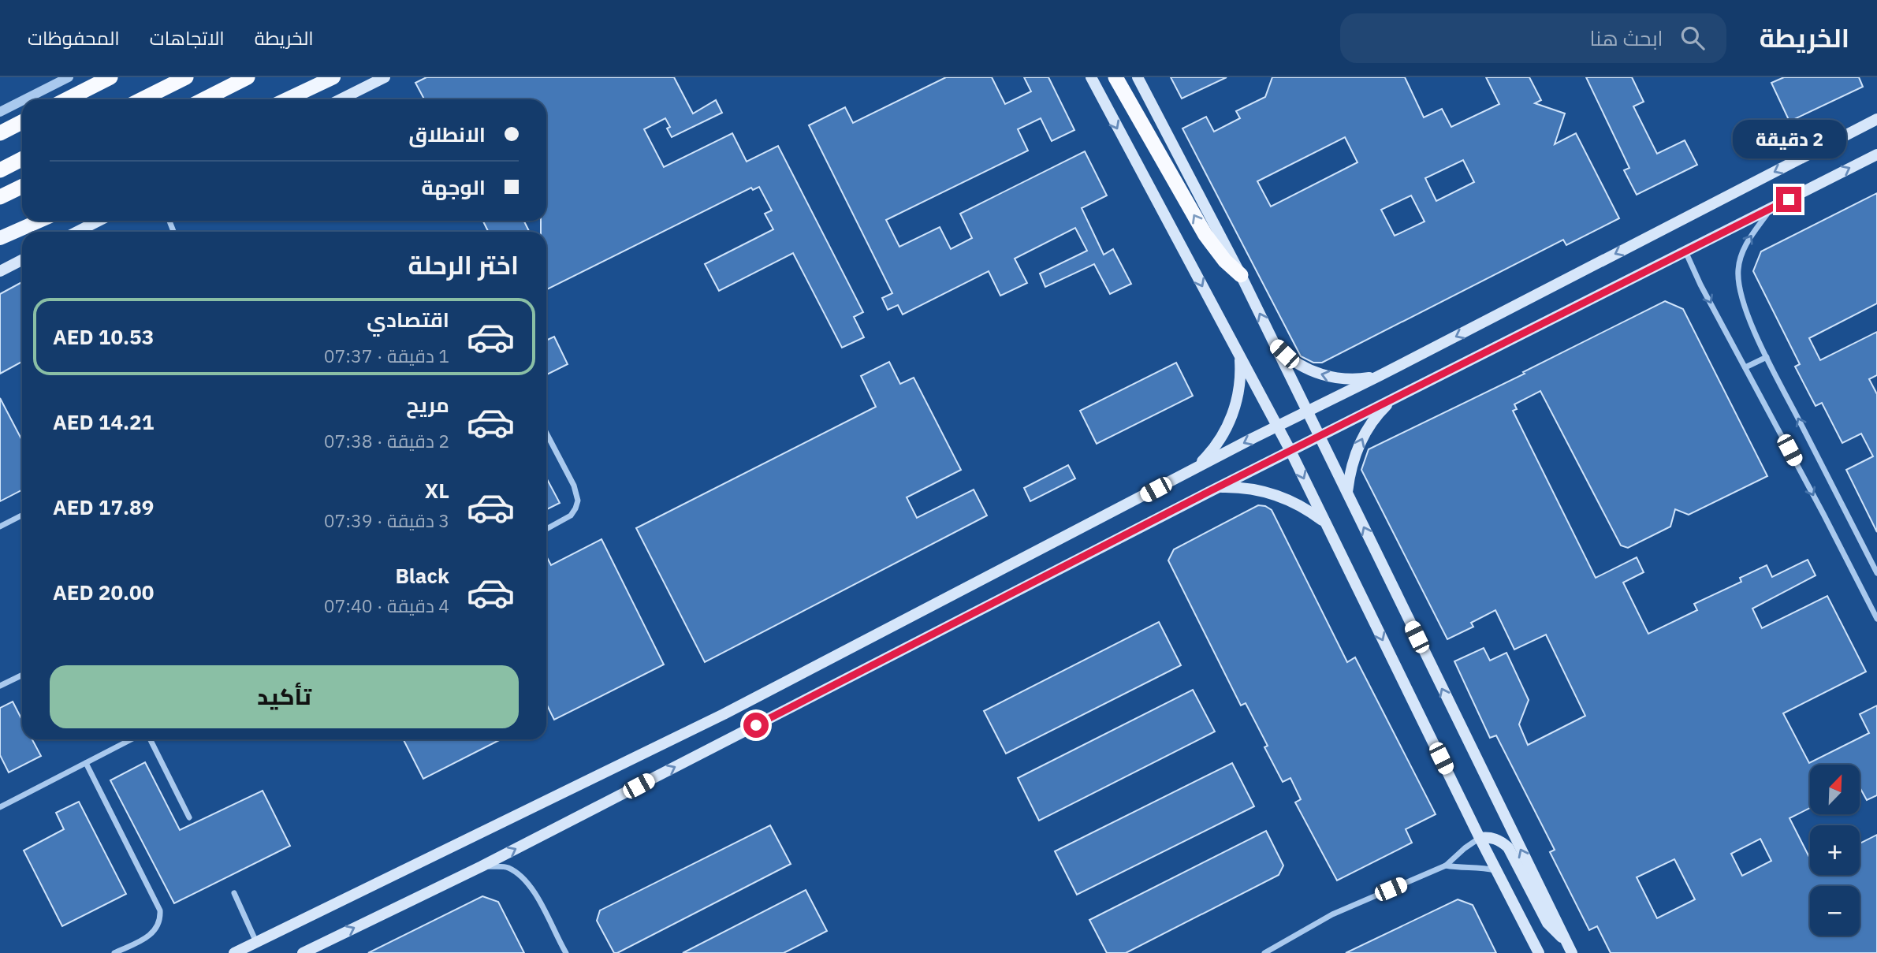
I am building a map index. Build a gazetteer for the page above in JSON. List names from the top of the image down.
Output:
{
  "north": "top right",
  "page": {
    "header": "الخريطة",
    "search": "ابحث هنا",
    "nav": ["الخريطة", "الاتجاهات", "المحفوظات"],
    "banner": ["الانطلاق", "الوجهة"],
    "bubble": "2 دقيقة",
    "heading": "اختر الرحلة",
    "list": [
      {
        "name": "اقتصادي",
        "note": "1 دقيقة · 07:37",
        "value": "AED 10.53"
      },
      {
        "name": "مريح",
        "note": "2 دقيقة · 07:38",
        "value": "AED 14.21"
      },
      {
        "name": "XL",
        "note": "3 دقيقة · 07:39",
        "value": "AED 17.89"
      },
      {
        "name": "Black",
        "note": "4 دقيقة · 07:40",
        "value": "AED 20.00"
      }
    ],
    "buttons": "تأكيد",
    "map_buttons": ["+", "−"]
  }
}
